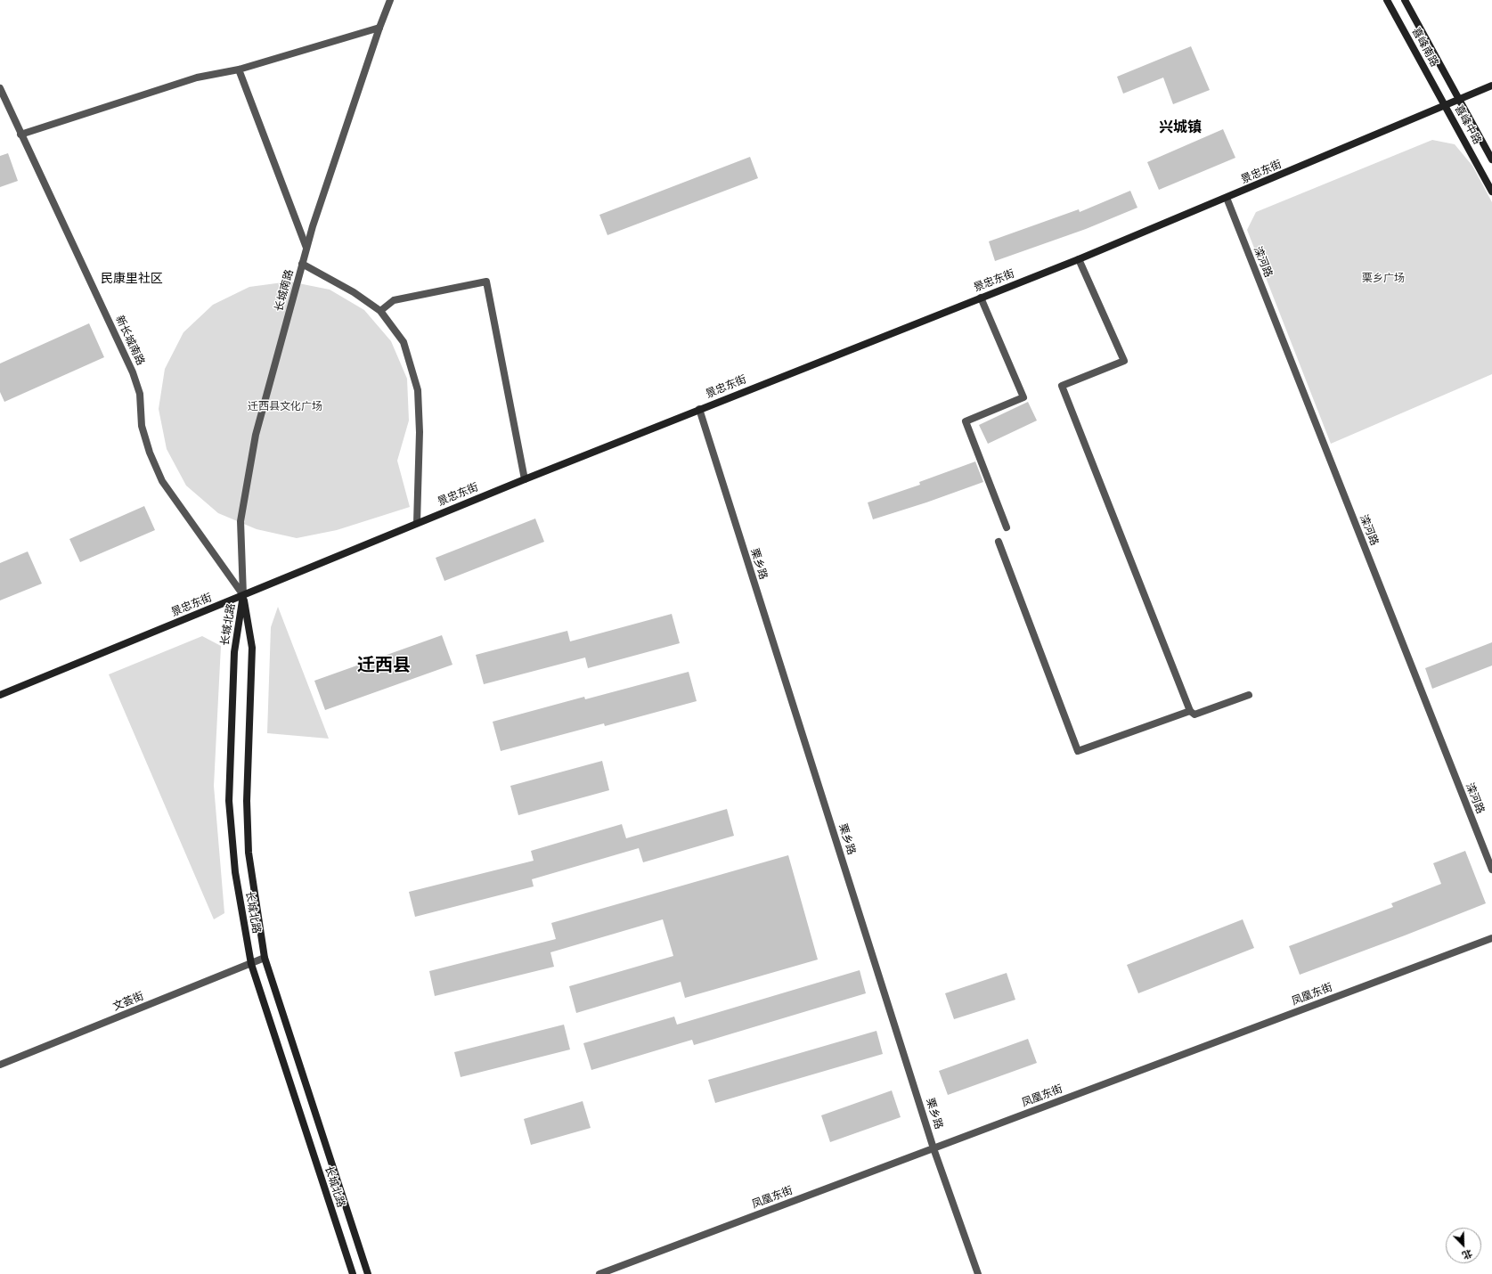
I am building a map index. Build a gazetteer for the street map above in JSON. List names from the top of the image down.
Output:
{
  "streets": {
    "main road": [
      "喜峰南路",
      "喜峰中路",
      "景忠东街",
      "长城北路"
    ],
    "street": [
      "滦河路",
      "长城南路",
      "新长城南路",
      "栗乡路",
      "凤凰东街",
      "文荟街"
    ]
  },
  "crossings": [
    ["喜峰南路", "喜峰中路"],
    ["喜峰南路", "景忠东街"],
    ["喜峰中路", "景忠东街"],
    ["景忠东街", "滦河路"],
    ["景忠东街", "长城南路"],
    ["景忠东街", "新长城南路"],
    ["景忠东街", "栗乡路"],
    ["景忠东街", "长城北路"],
    ["长城南路", "新长城南路"],
    ["长城南路", "长城北路"],
    ["新长城南路", "长城北路"],
    ["栗乡路", "凤凰东街"],
    ["长城北路", "文荟街"]
  ],
  "districts": ["兴城镇", "民康里社区", "迁西县"],
  "parks": ["栗乡广场", "迁西县文化广场"],
  "north": "bottom right"
}
